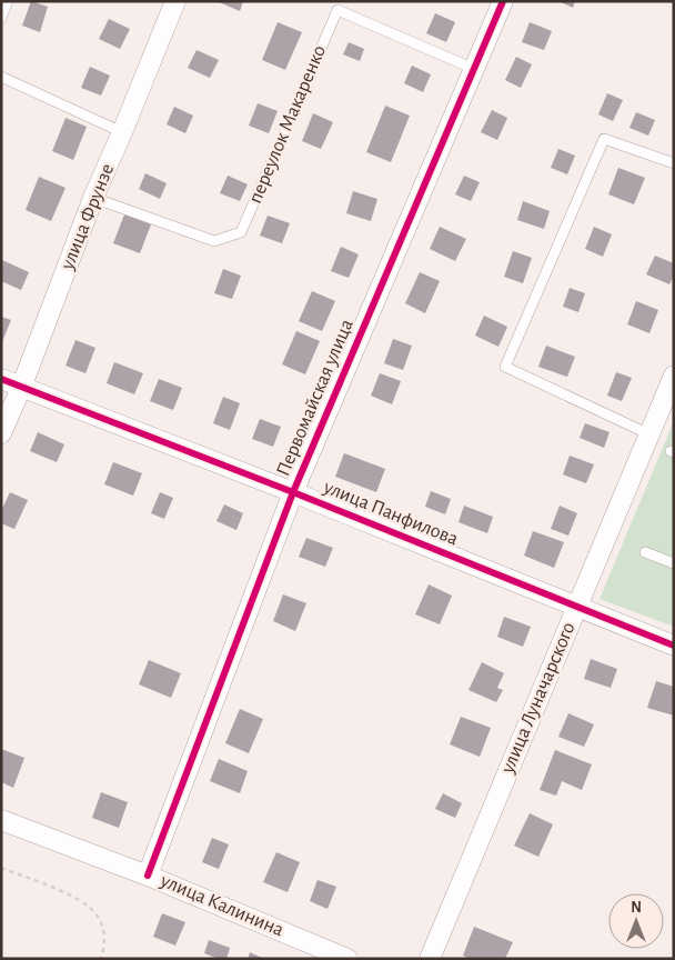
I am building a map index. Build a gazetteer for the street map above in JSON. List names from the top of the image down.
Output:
{
  "streets": {
    "street": [
      "улица Фрунзе",
      "Первомайская улица",
      "улица Панфилова",
      "улица Луначарского",
      "улица Калинина"
    ],
    "lane": ["переулок Макаренко"]
  },
  "crossings": [
    ["переулок Макаренко", "улица Фрунзе"],
    ["переулок Макаренко", "Первомайская улица"],
    ["улица Фрунзе", "улица Панфилова"],
    ["Первомайская улица", "улица Панфилова"],
    ["Первомайская улица", "улица Калинина"],
    ["улица Панфилова", "улица Луначарского"]
  ],
  "north": "top"
}
